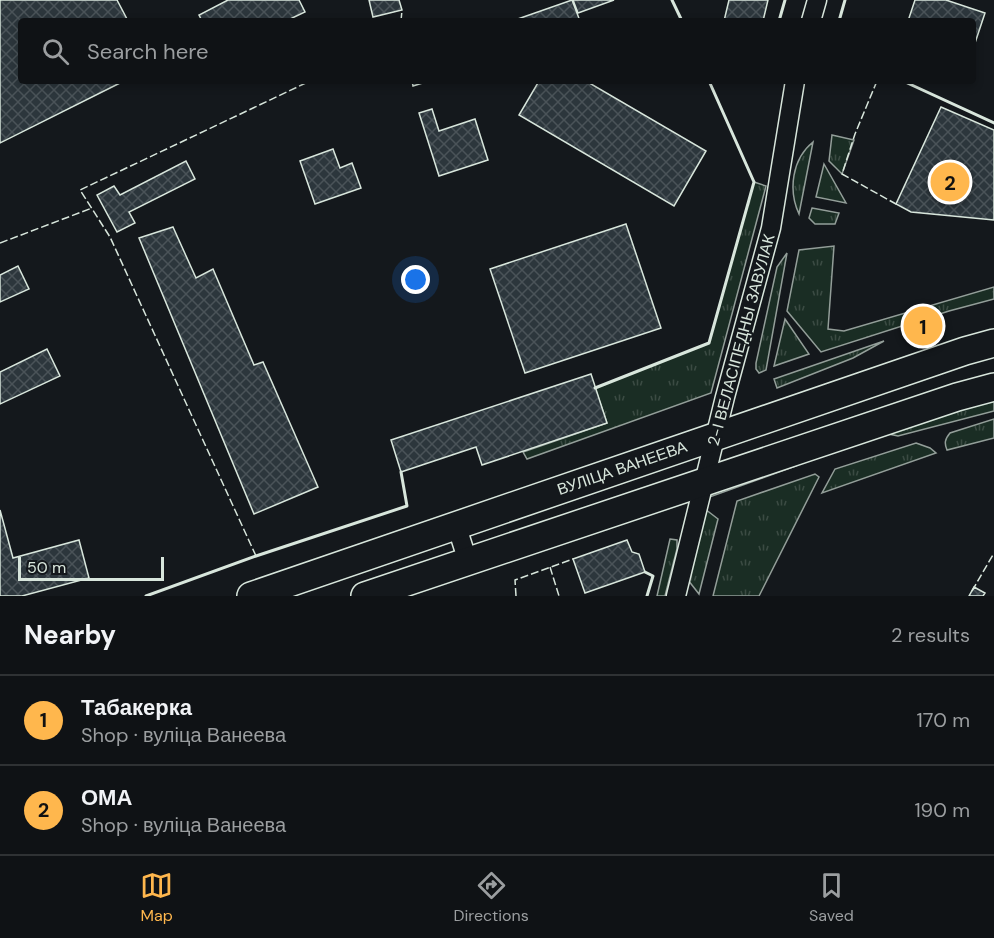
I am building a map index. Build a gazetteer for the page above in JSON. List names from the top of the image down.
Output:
{
  "streets": {
    "main road": ["ВУЛІЦА ВАНЕЕВА"],
    "street": ["2-І ВЕЛАСІПЕДНЫ ЗАВУЛАК"]
  },
  "crossings": [
    ["2-І ВЕЛАСІПЕДНЫ ЗАВУЛАК", "ВУЛІЦА ВАНЕЕВА"]
  ],
  "scale_bar": "50 m",
  "page": {
    "search": "Search here",
    "pins": ["2", "1"],
    "scale": "50 m",
    "heading": ["Nearby", "2 results"],
    "list": [
      {
        "mark": "1",
        "name": "Табакерка",
        "note": "Shop · вуліца Ванеева",
        "value": "170 m"
      },
      {
        "mark": "2",
        "name": "ОМА",
        "note": "Shop · вуліца Ванеева",
        "value": "190 m"
      }
    ],
    "nav": ["Map", "Directions", "Saved"]
  }
}
